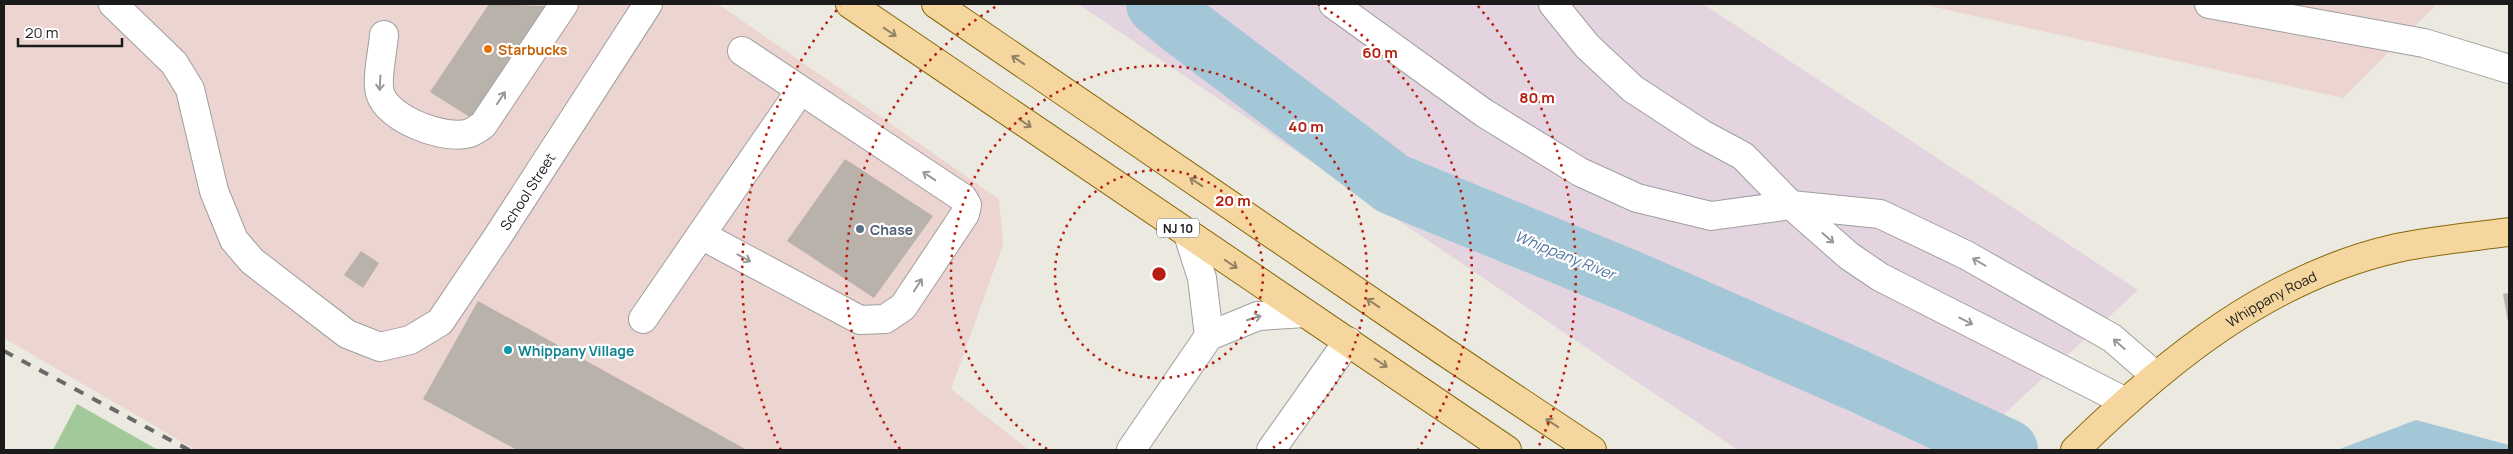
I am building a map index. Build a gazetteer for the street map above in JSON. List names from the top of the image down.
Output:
{
  "streets": {
    "main road": ["NJ 10", "Whippany Road"],
    "street": ["School Street"]
  },
  "water": ["Whippany River"],
  "places": ["Starbucks", "Chase", "Whippany Village"],
  "scale_bar": "20 m",
  "rings": [
    "60 m",
    "80 m",
    "40 m",
    "20 m"
  ]
}
